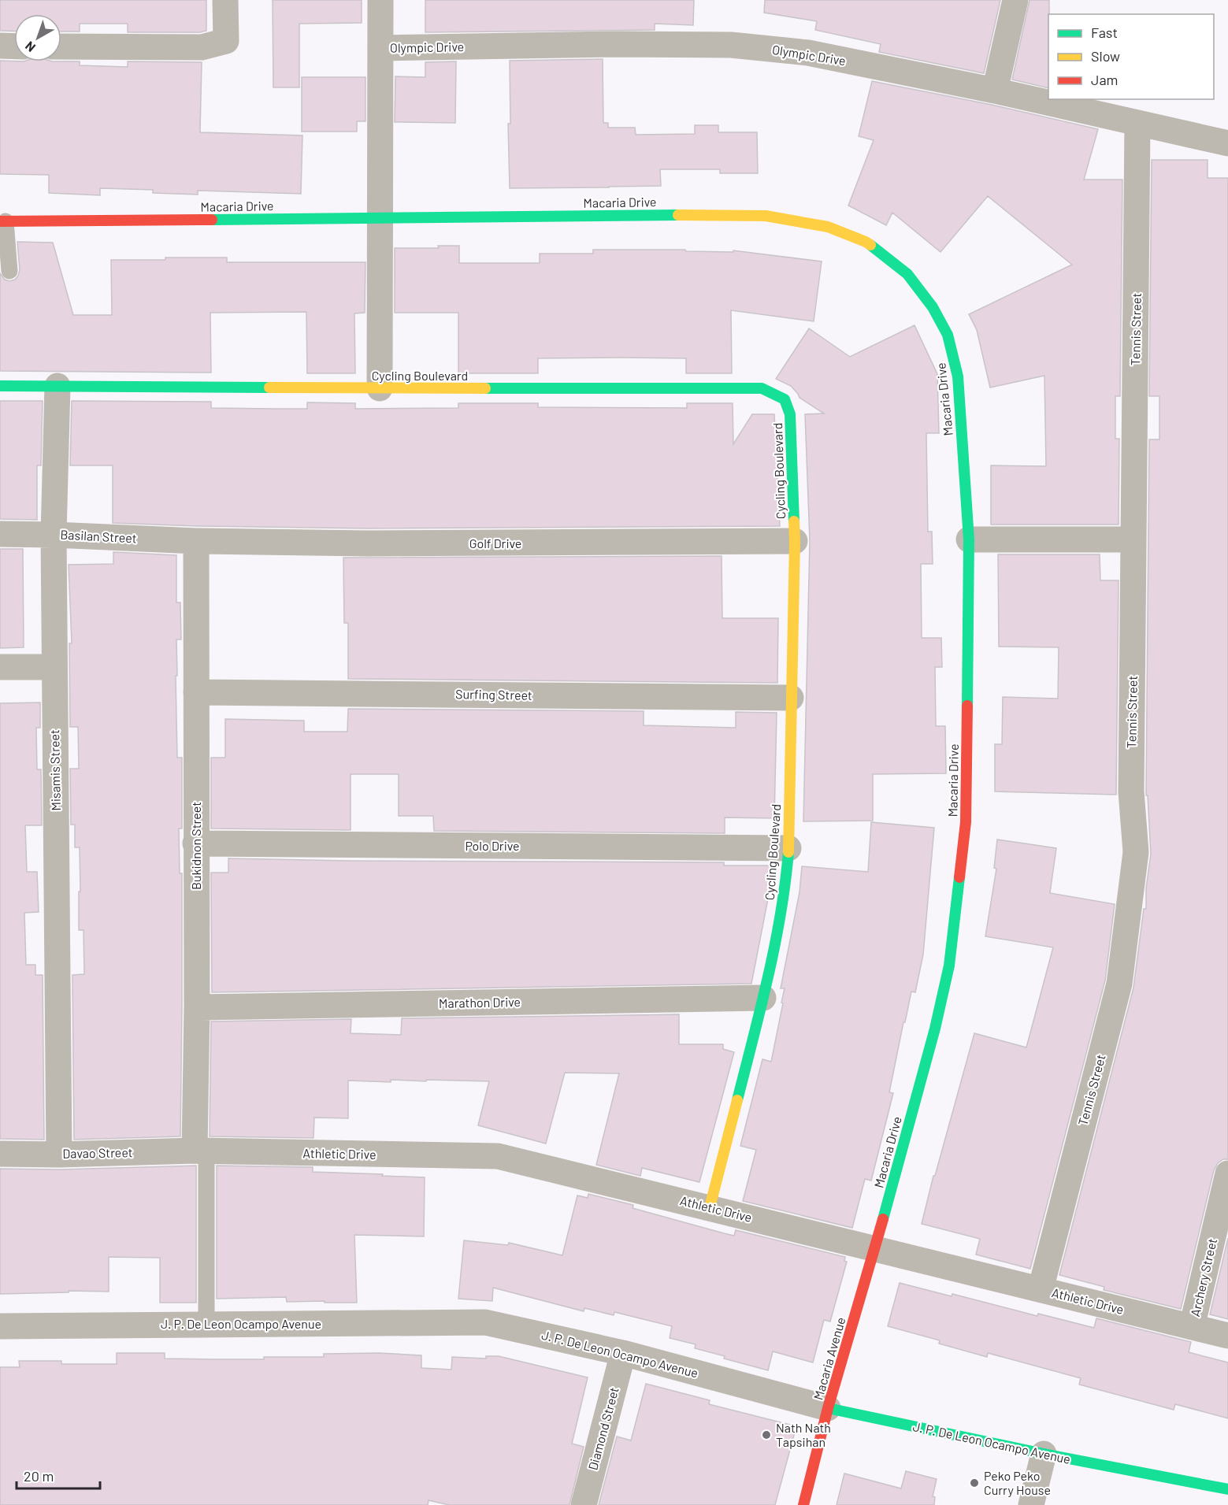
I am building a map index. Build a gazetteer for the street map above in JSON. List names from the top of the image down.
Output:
{
  "streets": {
    "street": [
      "Olympic Drive",
      "Macaria Drive",
      "Tennis Street",
      "Cycling Boulevard",
      "Basilan Street",
      "Golf Drive",
      "Surfing Street",
      "Misamis Street",
      "Bukidnon Street",
      "Polo Drive",
      "Marathon Drive",
      "Davao Street",
      "Athletic Drive",
      "Archery Street",
      "J. P. De Leon Ocampo Avenue",
      "Macaria Avenue",
      "Diamond Street"
    ]
  },
  "crossings": [
    ["Olympic Drive", "Tennis Street"],
    ["Macaria Drive", "Athletic Drive"],
    ["Macaria Drive", "Macaria Avenue"],
    ["Tennis Street", "Athletic Drive"],
    ["Cycling Boulevard", "Golf Drive"],
    ["Cycling Boulevard", "Surfing Street"],
    ["Cycling Boulevard", "Misamis Street"],
    ["Cycling Boulevard", "Polo Drive"],
    ["Cycling Boulevard", "Marathon Drive"],
    ["Cycling Boulevard", "Athletic Drive"],
    ["Basilan Street", "Golf Drive"],
    ["Basilan Street", "Misamis Street"],
    ["Basilan Street", "Bukidnon Street"],
    ["Golf Drive", "Bukidnon Street"],
    ["Surfing Street", "Bukidnon Street"],
    ["Misamis Street", "Davao Street"],
    ["Bukidnon Street", "Polo Drive"],
    ["Bukidnon Street", "Marathon Drive"],
    ["Bukidnon Street", "Davao Street"],
    ["Bukidnon Street", "Athletic Drive"],
    ["Davao Street", "Athletic Drive"],
    ["Athletic Drive", "Archery Street"],
    ["Athletic Drive", "Macaria Avenue"],
    ["J. P. De Leon Ocampo Avenue", "Macaria Avenue"],
    ["J. P. De Leon Ocampo Avenue", "Diamond Street"]
  ],
  "places": ["Nath Nath Tapsihan", "Peko Peko Curry House"],
  "legend": ["Fast", "Slow", "Jam"],
  "scale_bar": "20 m",
  "north": "bottom left"
}
